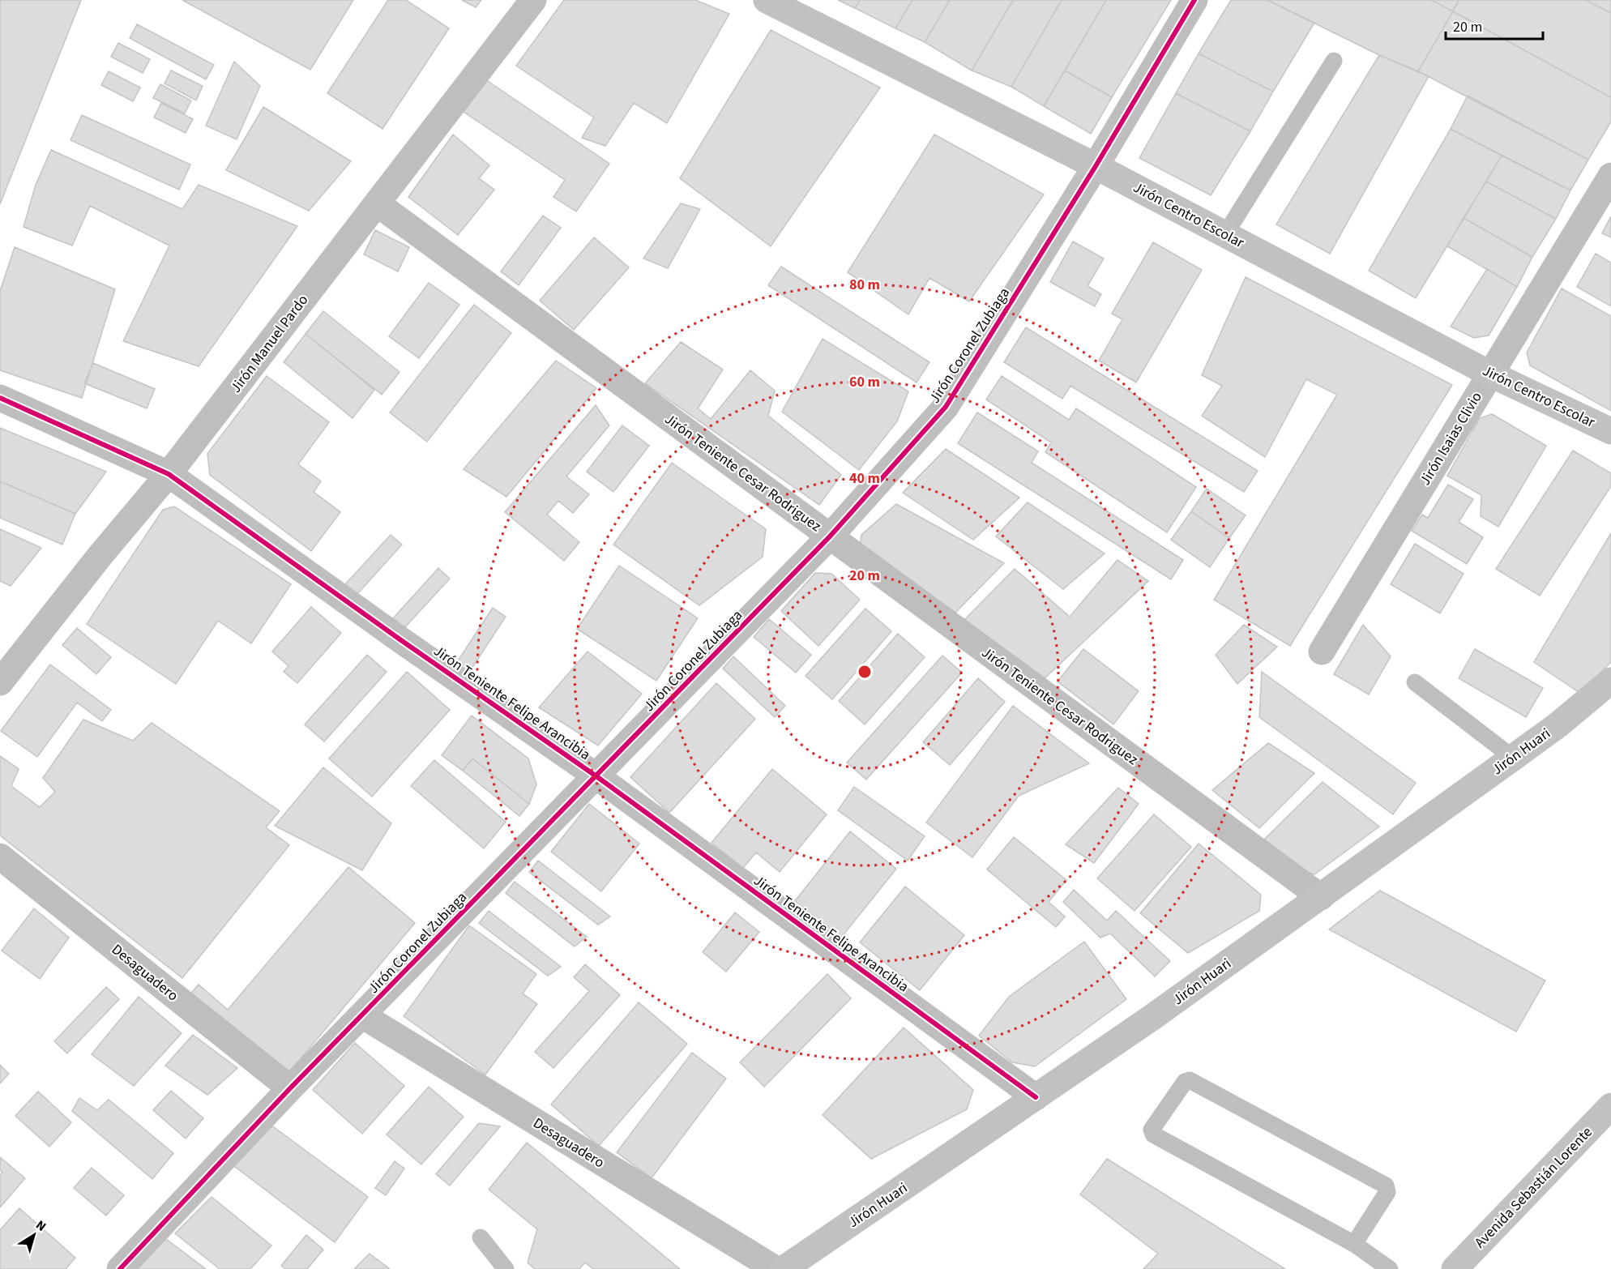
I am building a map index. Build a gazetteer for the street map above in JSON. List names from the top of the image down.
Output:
{
  "streets": {
    "street": [
      "Jirón Centro Escolar",
      "Jirón Manuel Pardo",
      "Jirón Coronel Zubiaga",
      "Jirón Isaias Clivio",
      "Jirón Teniente Cesar Rodriguez",
      "Jirón Teniente Felipe Arancibia",
      "Jirón Huari",
      "Desaguadero",
      "Avenida Sebastián Lorente"
    ]
  },
  "crossings": [
    ["Jirón Centro Escolar", "Jirón Coronel Zubiaga"],
    ["Jirón Centro Escolar", "Jirón Isaias Clivio"],
    ["Jirón Manuel Pardo", "Jirón Teniente Cesar Rodriguez"],
    ["Jirón Manuel Pardo", "Jirón Teniente Felipe Arancibia"],
    ["Jirón Coronel Zubiaga", "Jirón Teniente Cesar Rodriguez"],
    ["Jirón Coronel Zubiaga", "Jirón Teniente Felipe Arancibia"],
    ["Jirón Coronel Zubiaga", "Desaguadero"],
    ["Jirón Teniente Cesar Rodriguez", "Jirón Huari"],
    ["Jirón Teniente Felipe Arancibia", "Jirón Huari"]
  ],
  "scale_bar": "20 m",
  "north": "top right",
  "rings": [
    "80 m",
    "60 m",
    "40 m",
    "20 m"
  ]
}
